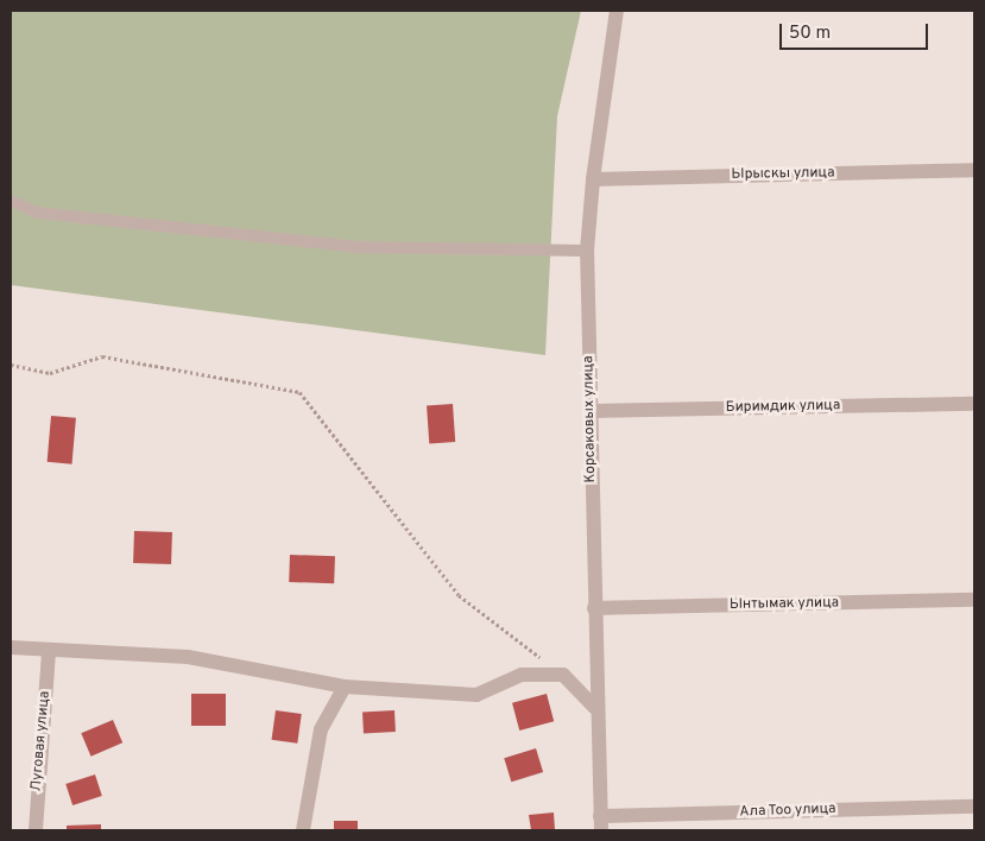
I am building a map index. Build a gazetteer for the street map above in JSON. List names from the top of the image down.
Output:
{
  "streets": {
    "street": [
      "Ырыскы улица",
      "Биримдик улица",
      "Корсаковых улица",
      "Ынтымак улица",
      "Луговая улица",
      "Ала Тоо улица"
    ]
  },
  "crossings": [
    ["Ырыскы улица", "Корсаковых улица"],
    ["Биримдик улица", "Корсаковых улица"],
    ["Корсаковых улица", "Ынтымак улица"],
    ["Корсаковых улица", "Ала Тоо улица"]
  ],
  "scale_bar": "50 m"
}
